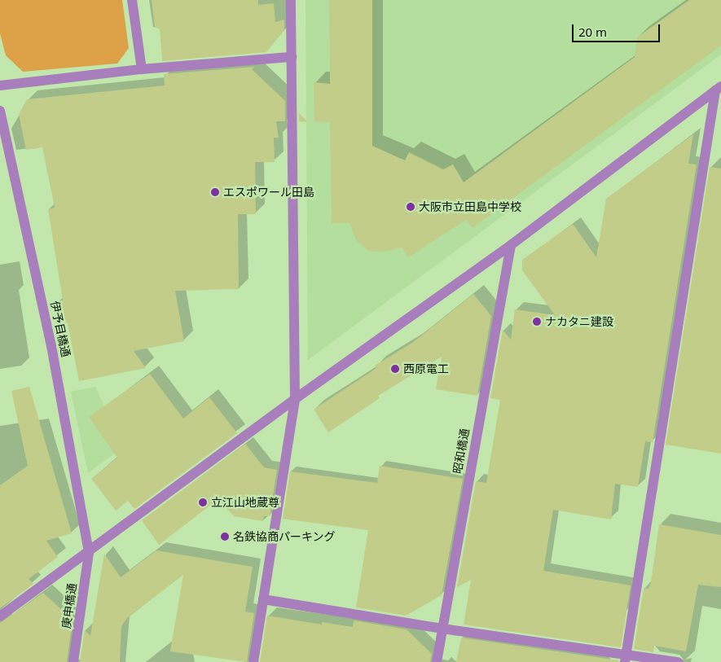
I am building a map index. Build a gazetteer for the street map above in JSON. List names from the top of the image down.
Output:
{
  "streets": {
    "street": ["伊予目橋通", "昭和橋通", "庚申橋通"]
  },
  "crossings": [
    ["伊予目橋通", "庚申橋通"]
  ],
  "places": [
    "エスポワール田島",
    "大阪市立田島中学校",
    "ナカタニ建設",
    "西原電工",
    "立江山地蔵尊",
    "名鉄協商パーキング"
  ],
  "scale_bar": "20 m"
}
